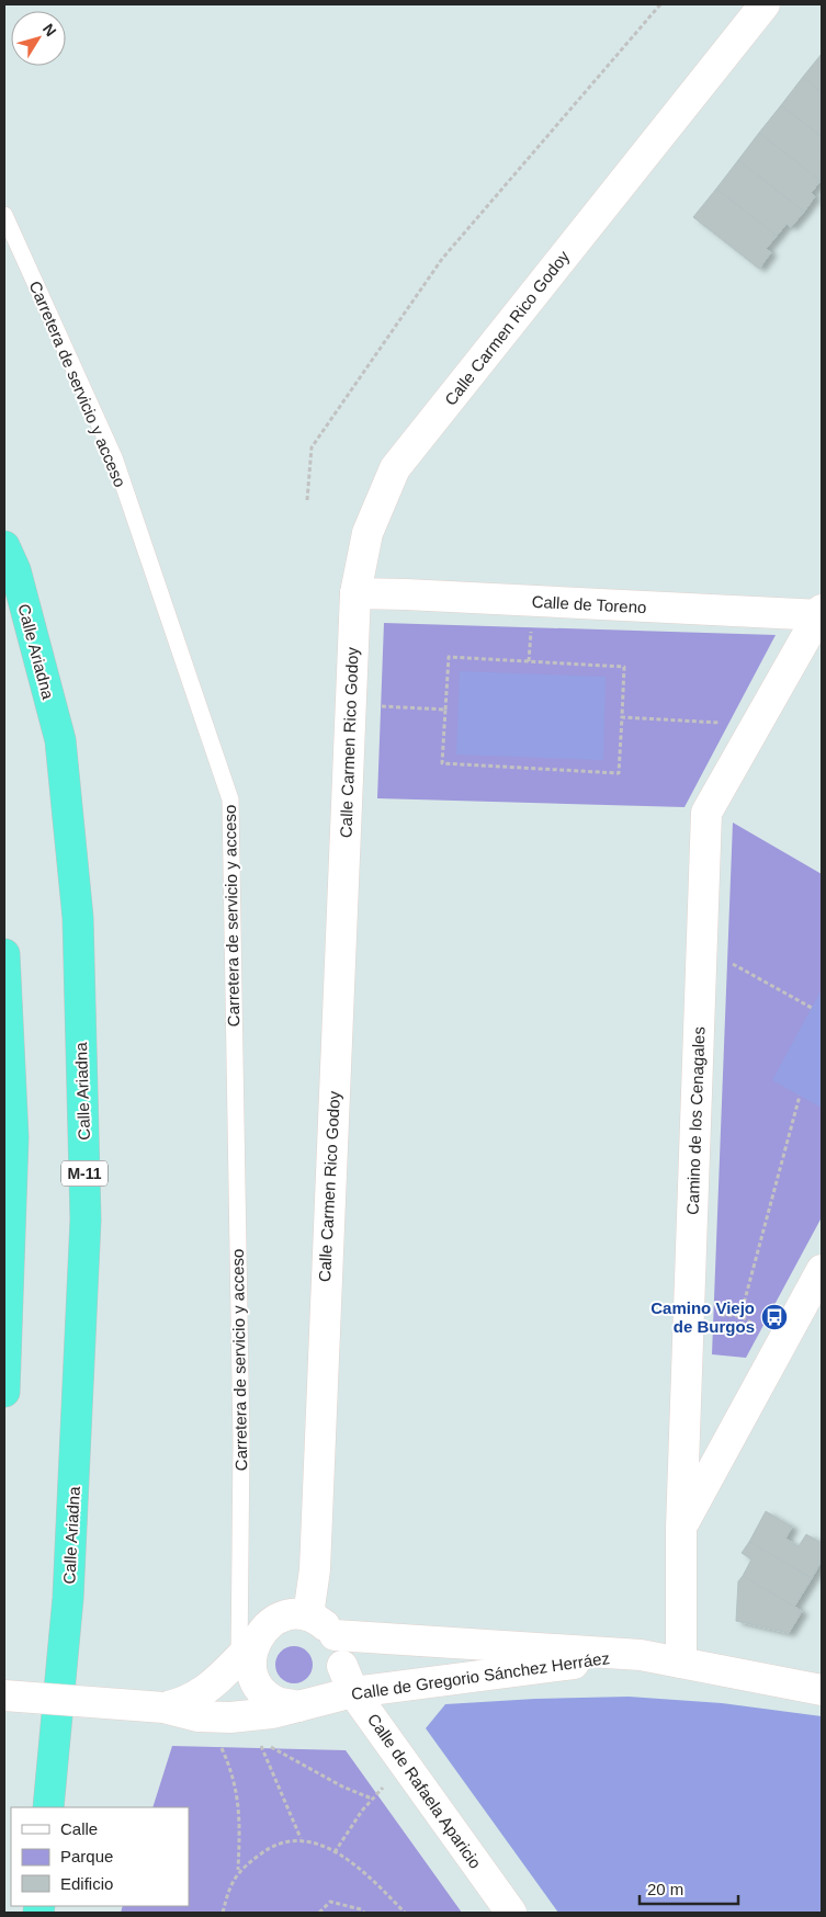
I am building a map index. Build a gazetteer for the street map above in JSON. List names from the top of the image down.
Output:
{
  "streets": {
    "highway": ["Calle Ariadna", "M-11"],
    "street": [
      "Calle Carmen Rico Godoy",
      "Calle de Toreno",
      "Camino de los Cenagales",
      "Calle de Gregorio Sánchez Herráez",
      "Calle de Rafaela Aparicio"
    ],
    "lane": ["Carretera de servicio y acceso"]
  },
  "crossings": [
    ["Calle Carmen Rico Godoy", "Carretera de servicio y acceso"],
    ["Calle Carmen Rico Godoy", "Calle de Toreno"],
    ["Calle Carmen Rico Godoy", "Calle de Gregorio Sánchez Herráez"],
    ["Calle Carmen Rico Godoy", "Calle de Rafaela Aparicio"],
    ["Carretera de servicio y acceso", "Calle de Gregorio Sánchez Herráez"],
    ["Carretera de servicio y acceso", "Calle de Rafaela Aparicio"],
    ["Calle de Toreno", "Camino de los Cenagales"],
    ["Camino de los Cenagales", "Calle de Gregorio Sánchez Herráez"],
    ["Calle de Gregorio Sánchez Herráez", "Calle de Rafaela Aparicio"]
  ],
  "places": {
    "bus stop": ["Camino Viejo de Burgos"]
  },
  "legend": ["Calle", "Parque", "Edificio"],
  "scale_bar": "20 m",
  "north": "top right"
}
